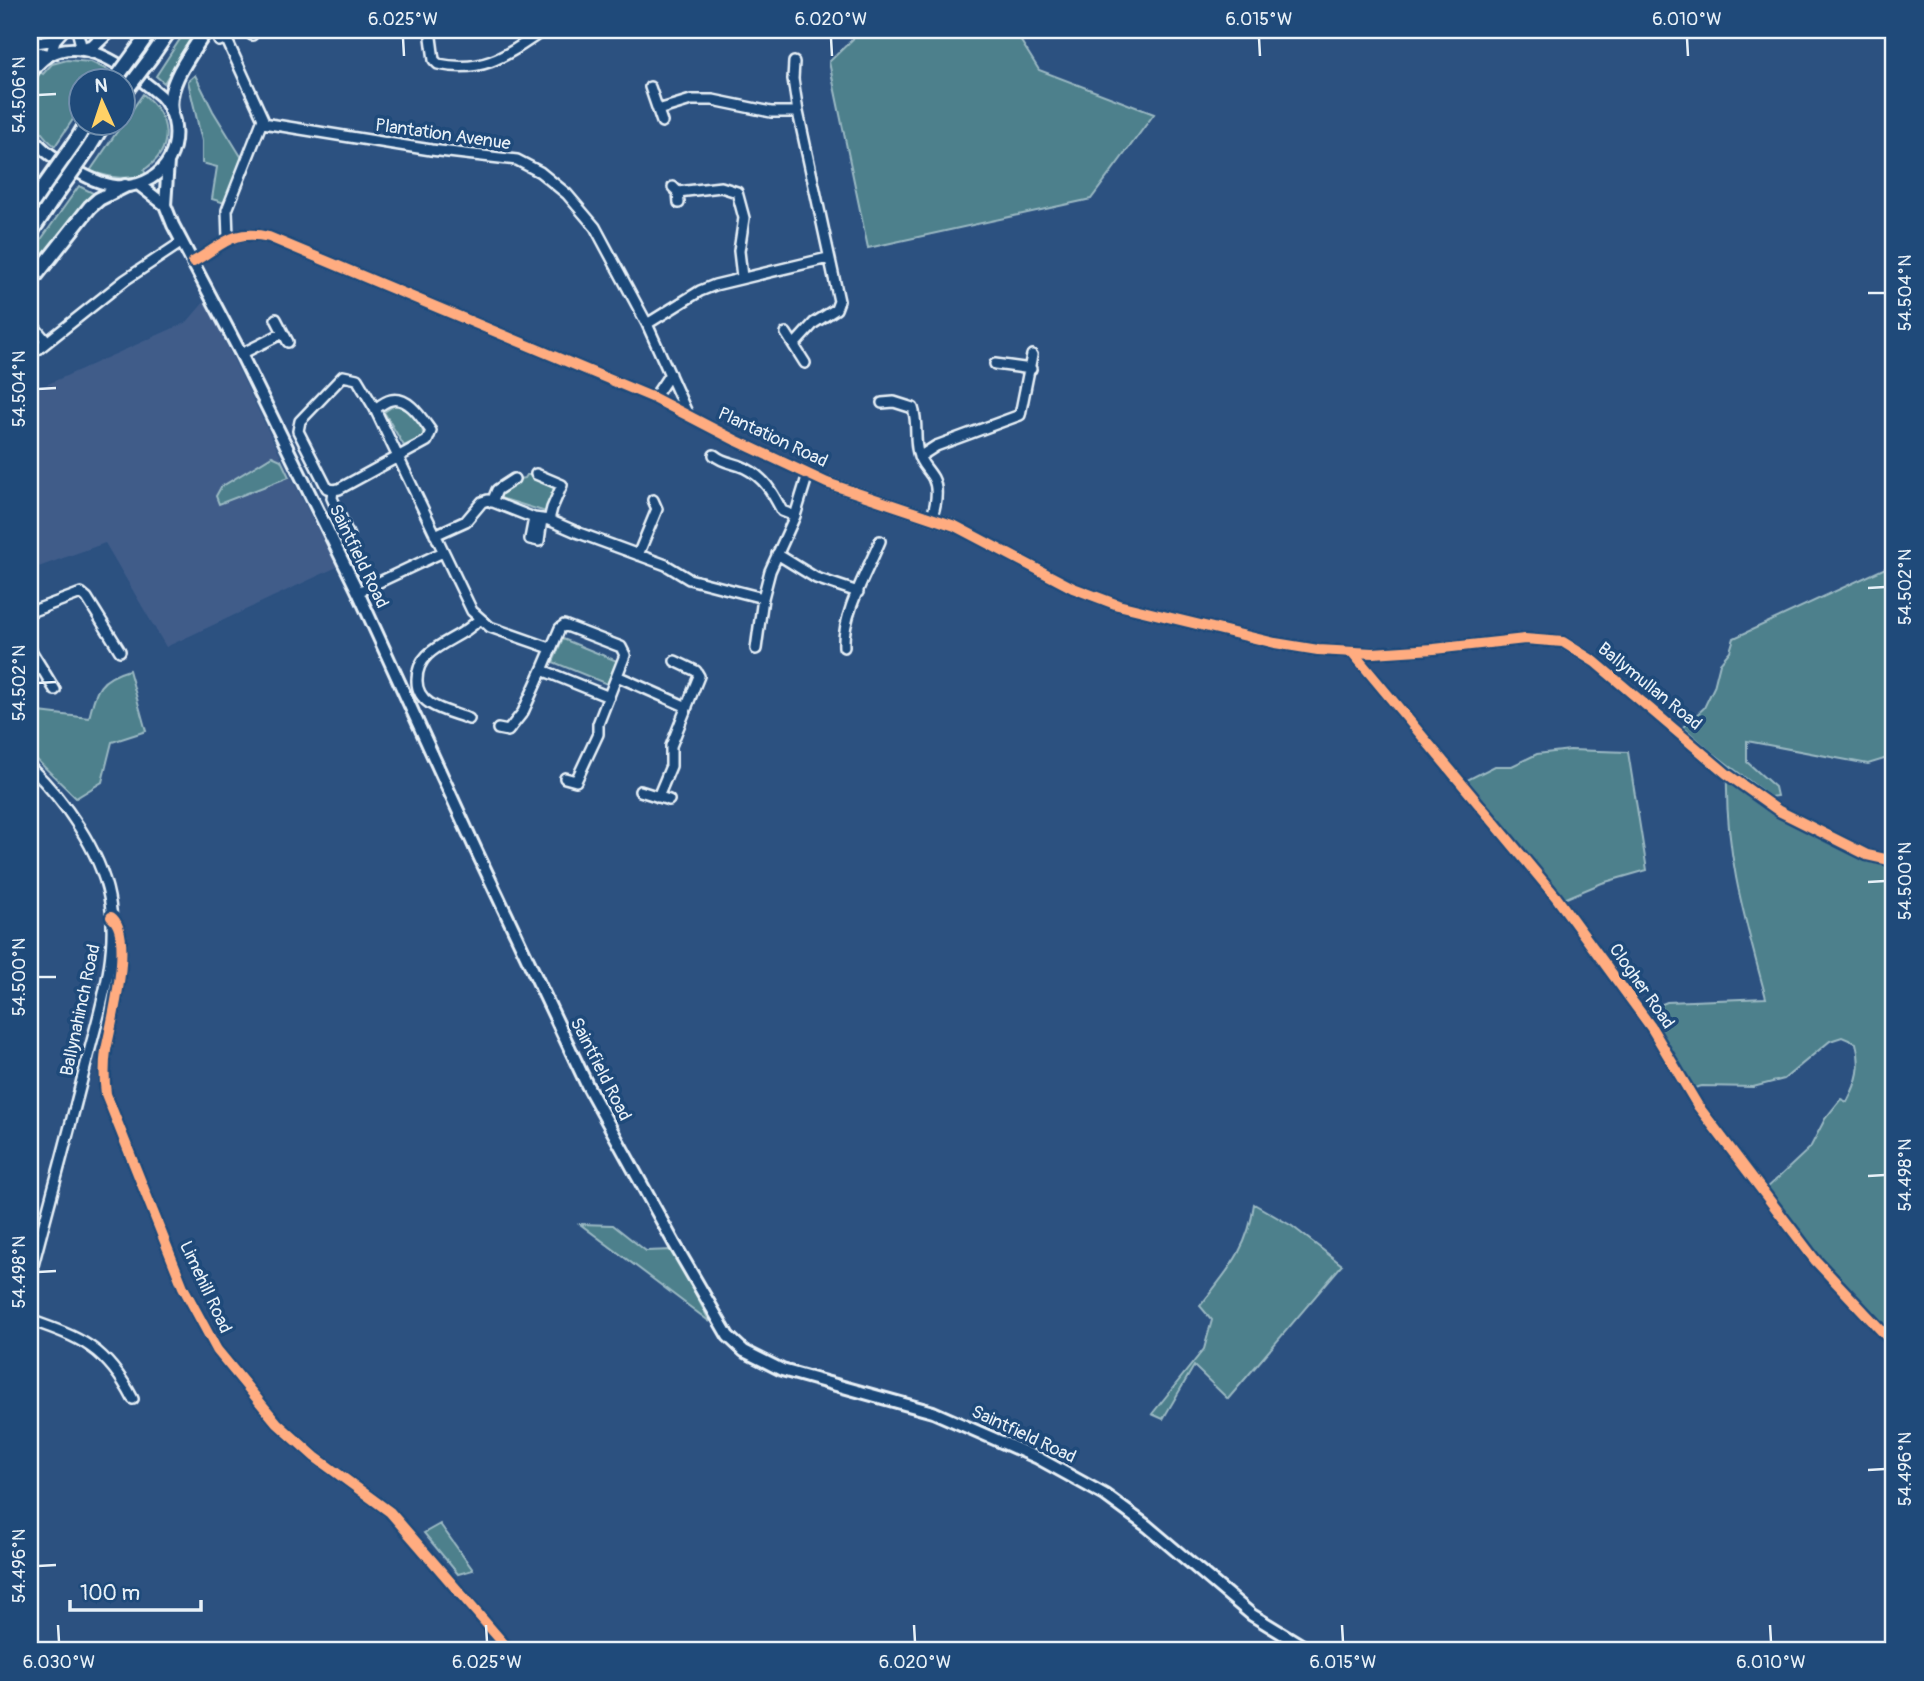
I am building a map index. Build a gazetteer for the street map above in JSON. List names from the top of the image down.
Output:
{
  "streets": {
    "main road": ["Saintfield Road"],
    "street": [
      "Plantation Avenue",
      "Plantation Road",
      "Ballymullan Road",
      "Clogher Road",
      "Ballynahinch Road",
      "Limehill Road"
    ]
  },
  "crossings": [
    ["Plantation Avenue", "Plantation Road"],
    ["Plantation Road", "Ballymullan Road"],
    ["Plantation Road", "Clogher Road"],
    ["Ballymullan Road", "Clogher Road"],
    ["Ballynahinch Road", "Limehill Road"]
  ],
  "scale_bar": "100 m",
  "north": "top",
  "coordinates": [
    "6.025°W",
    "6.020°W",
    "6.015°W",
    "6.010°W",
    "54.506°N",
    "54.504°N",
    "54.502°N",
    "54.500°N",
    "54.498°N",
    "54.496°N",
    "6.030°W"
  ]
}
